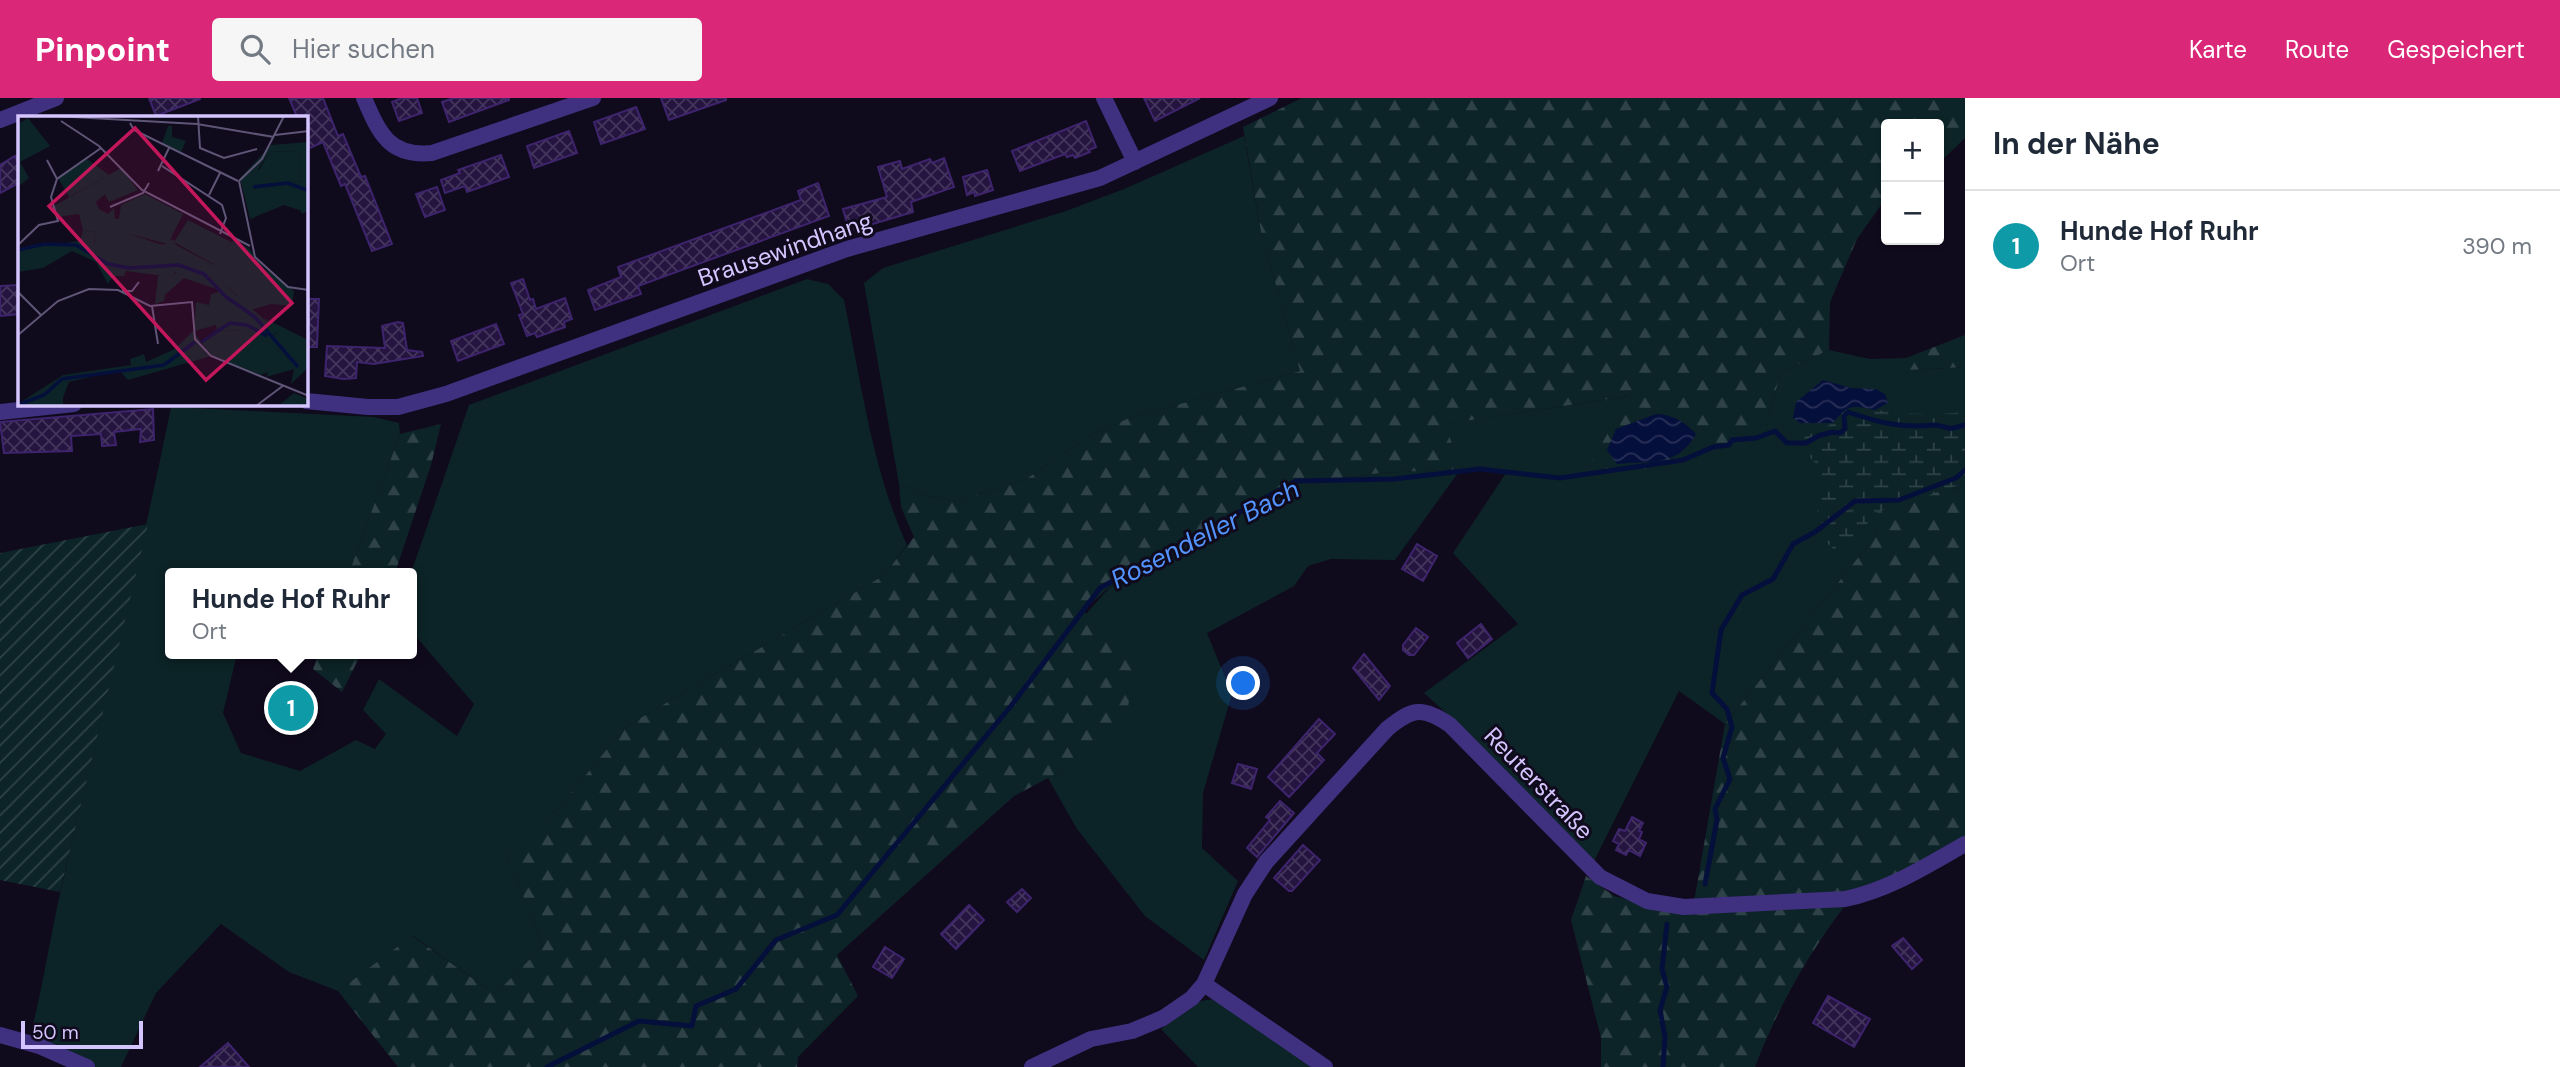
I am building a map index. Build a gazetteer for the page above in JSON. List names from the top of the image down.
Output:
{
  "streets": {
    "street": ["Brausewindhang", "Reuterstraße"]
  },
  "water": ["Rosendeller Bach"],
  "scale_bar": "50 m",
  "page": {
    "header": "Pinpoint",
    "search": "Hier suchen",
    "nav": ["Karte", "Route", "Gespeichert"],
    "heading": "In der Nähe",
    "map_buttons": ["+", "−"],
    "list": [
      {
        "mark": "1",
        "name": "Hunde Hof Ruhr",
        "note": "Ort",
        "value": "390 m"
      }
    ],
    "popup": ["Hunde Hof Ruhr", "Ort"],
    "pins": "1",
    "scale": "50 m"
  }
}
